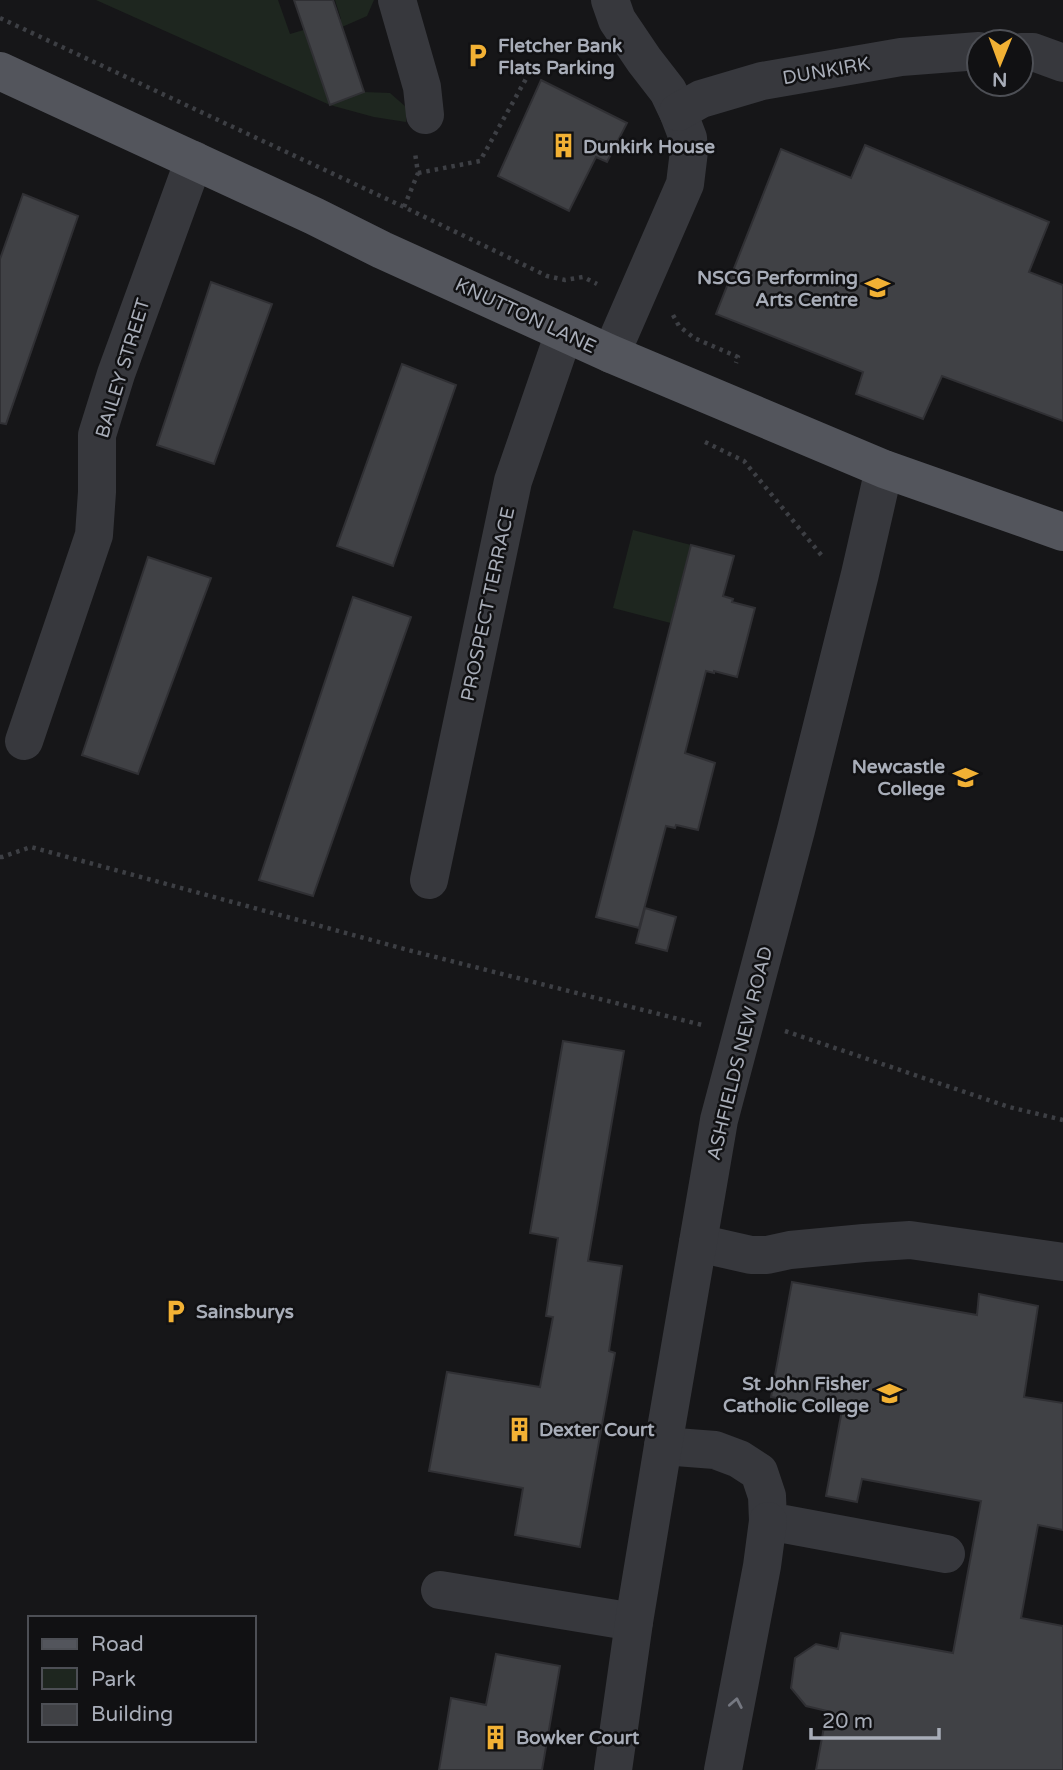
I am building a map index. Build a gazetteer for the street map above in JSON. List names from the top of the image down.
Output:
{
  "streets": {
    "main road": ["KNUTTON LANE"],
    "street": [
      "DUNKIRK",
      "BAILEY STREET",
      "PROSPECT TERRACE",
      "ASHFIELDS NEW ROAD"
    ]
  },
  "crossings": [
    ["KNUTTON LANE", "BAILEY STREET"],
    ["KNUTTON LANE", "PROSPECT TERRACE"],
    ["KNUTTON LANE", "ASHFIELDS NEW ROAD"]
  ],
  "places": {
    "parking": ["Fletcher Bank Flats Parking", "Sainsburys"],
    "building": ["Dunkirk House", "Dexter Court", "Bowker Court"],
    "school or university": ["NSCG Performing Arts Centre", "Newcastle College", "St John Fisher Catholic College"]
  },
  "legend": ["Road", "Park", "Building"],
  "scale_bar": "20 m",
  "north": "bottom"
}
